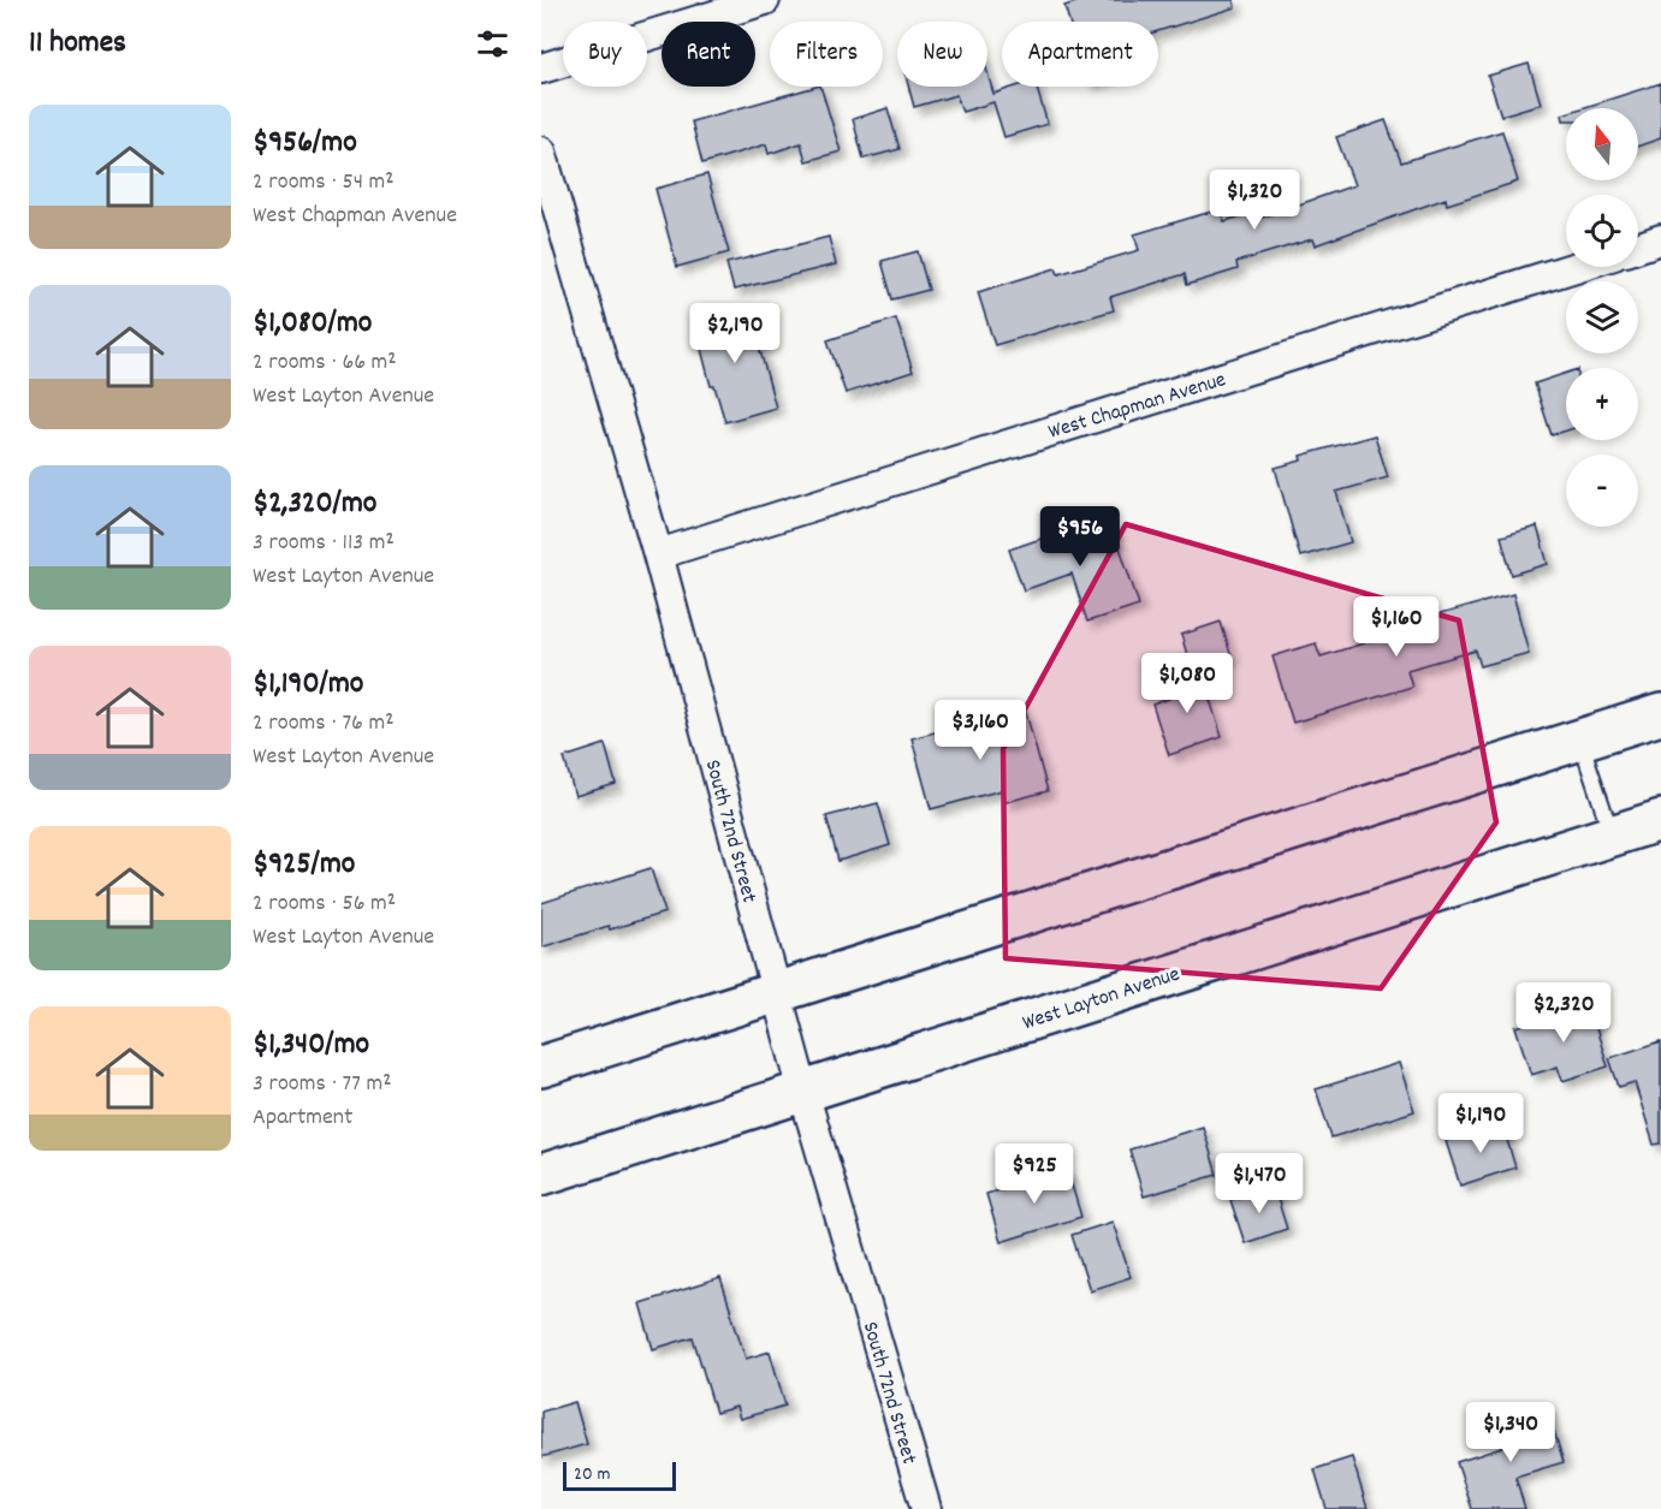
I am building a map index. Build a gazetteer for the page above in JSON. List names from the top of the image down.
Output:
{
  "streets": {
    "main road": ["West Layton Avenue"],
    "street": ["West Chapman Avenue", "South 72nd Street"]
  },
  "crossings": [
    ["West Chapman Avenue", "South 72nd Street"],
    ["South 72nd Street", "West Layton Avenue"]
  ],
  "scale_bar": "20 m",
  "north": "top",
  "page": {
    "heading": "11 homes",
    "chip": [
      "Buy",
      "Rent",
      "Filters",
      "New",
      "Apartment"
    ],
    "list": [
      {
        "name": "$956/mo",
        "note": "2 rooms · 54 m² · West Chapman Avenue"
      },
      {
        "name": "$1,080/mo",
        "note": "2 rooms · 66 m² · West Layton Avenue"
      },
      {
        "name": "$2,320/mo",
        "note": "3 rooms · 113 m² · West Layton Avenue"
      },
      {
        "name": "$1,190/mo",
        "note": "2 rooms · 76 m² · West Layton Avenue"
      },
      {
        "name": "$925/mo",
        "note": "2 rooms · 56 m² · West Layton Avenue"
      },
      {
        "name": "$1,340/mo",
        "note": "3 rooms · 77 m² · Apartment"
      }
    ],
    "map_buttons": ["+", "−"],
    "price": [
      "$1,320",
      "$2,190",
      "$956",
      "$1,160",
      "$1,080",
      "$3,160",
      "$2,320",
      "$1,190",
      "$925",
      "$1,470",
      "$1,340"
    ],
    "scale": "20 m"
  }
}
